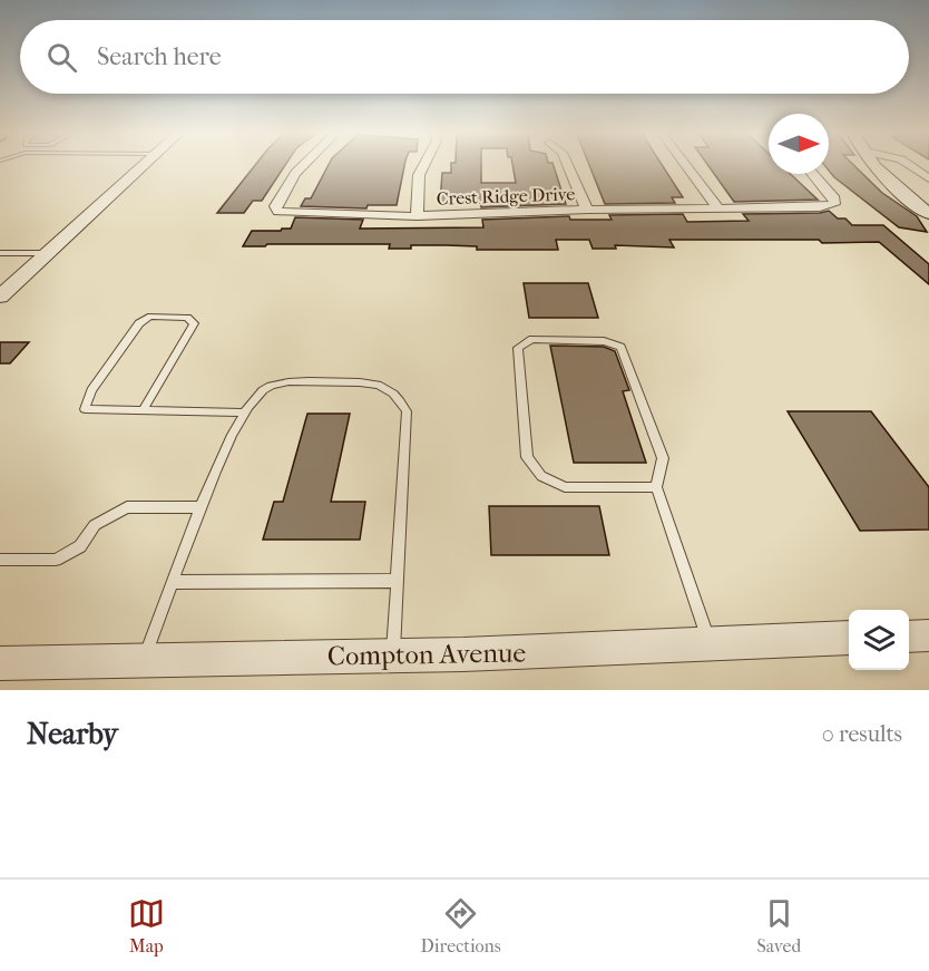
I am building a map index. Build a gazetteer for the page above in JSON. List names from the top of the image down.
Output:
{
  "streets": {
    "street": ["Crest Ridge Drive", "Compton Avenue"]
  },
  "north": "right",
  "page": {
    "search": "Search here",
    "heading": ["Nearby", "0 results"],
    "nav": ["Map", "Directions", "Saved"]
  }
}
